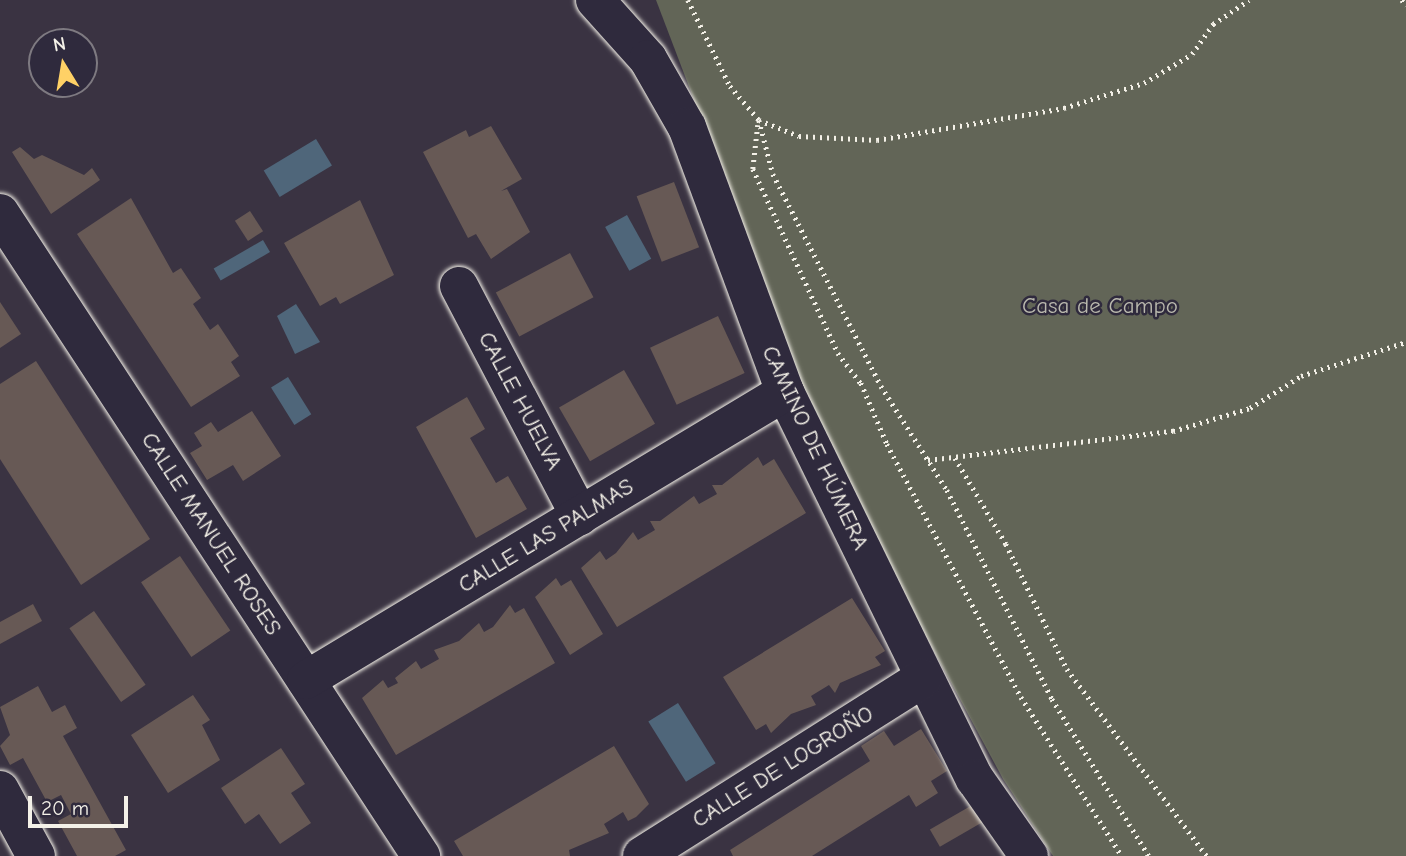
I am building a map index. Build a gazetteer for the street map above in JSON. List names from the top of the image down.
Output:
{
  "streets": {
    "street": [
      "CALLE HUELVA",
      "CAMINO DE HÚMERA",
      "CALLE MANUEL ROSES",
      "CALLE LAS PALMAS",
      "CALLE DE LOGROÑO"
    ]
  },
  "crossings": [
    ["CALLE HUELVA", "CALLE LAS PALMAS"],
    ["CAMINO DE HÚMERA", "CALLE LAS PALMAS"],
    ["CAMINO DE HÚMERA", "CALLE DE LOGROÑO"],
    ["CALLE MANUEL ROSES", "CALLE LAS PALMAS"]
  ],
  "parks": ["Casa de Campo"],
  "scale_bar": "20 m",
  "north": "top"
}
